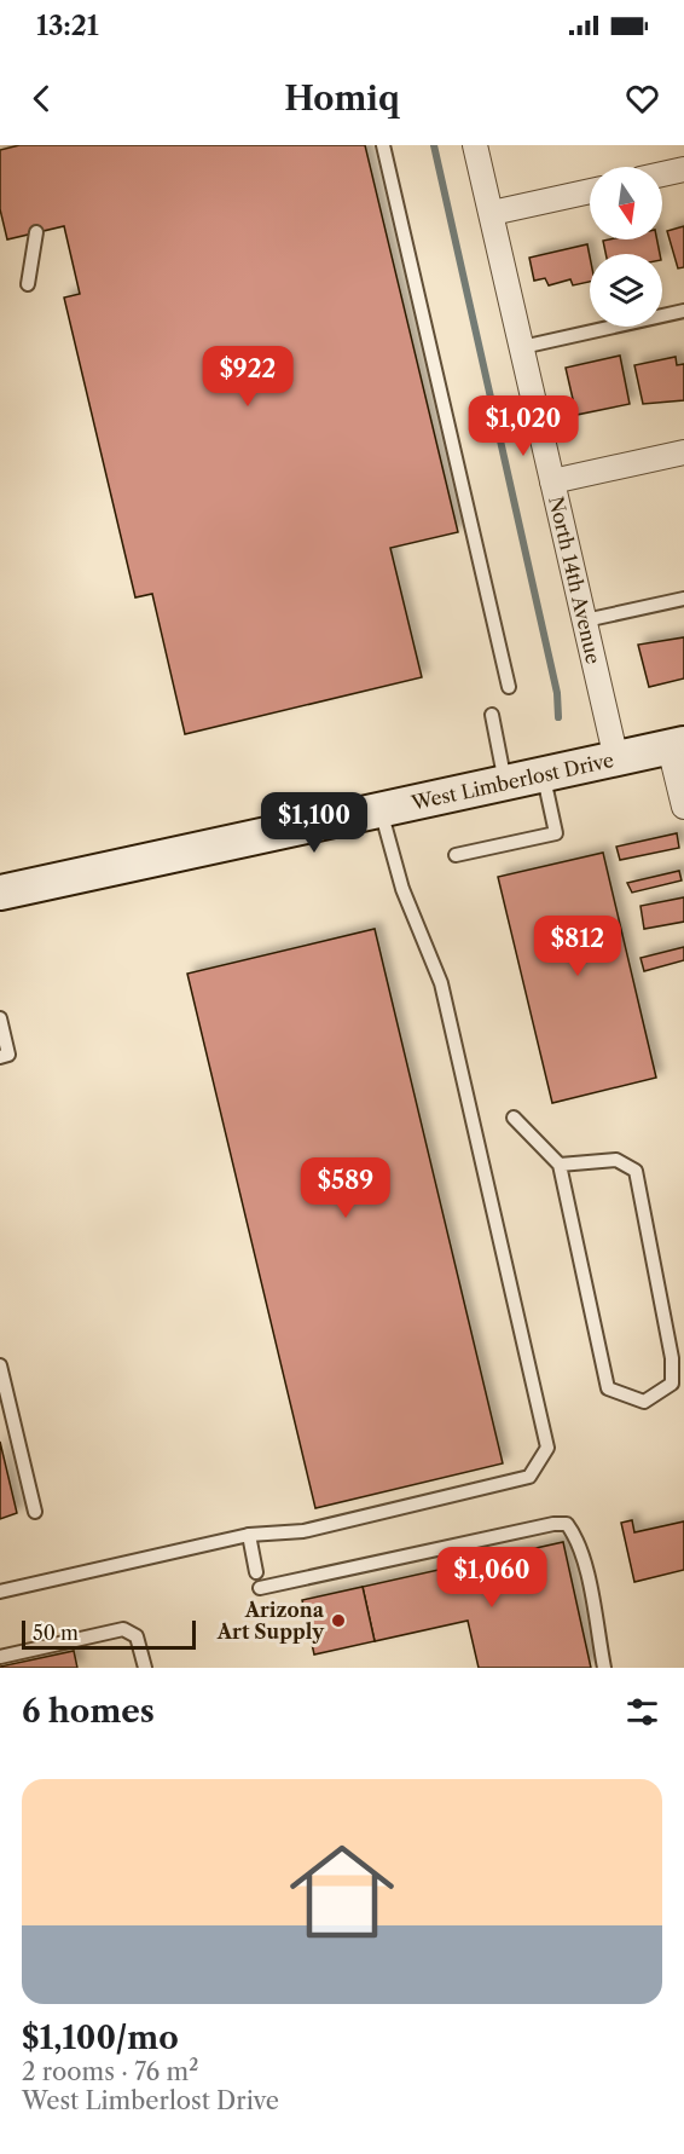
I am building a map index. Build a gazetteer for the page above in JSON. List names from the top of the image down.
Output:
{
  "streets": {
    "street": ["North 14th Avenue", "West Limberlost Drive"]
  },
  "crossings": [
    ["North 14th Avenue", "West Limberlost Drive"]
  ],
  "places": ["Arizona Art Supply"],
  "scale_bar": "50 m",
  "north": "bottom",
  "page": {
    "status": "13:21",
    "header": "Homiq",
    "price": [
      "$922",
      "$1,020",
      "$1,100",
      "$812",
      "$589",
      "$1,060"
    ],
    "scale": "50 m",
    "heading": "6 homes",
    "list": [
      {
        "name": "$1,100/mo",
        "note": "2 rooms · 76 m² · West Limberlost Drive"
      }
    ]
  }
}
